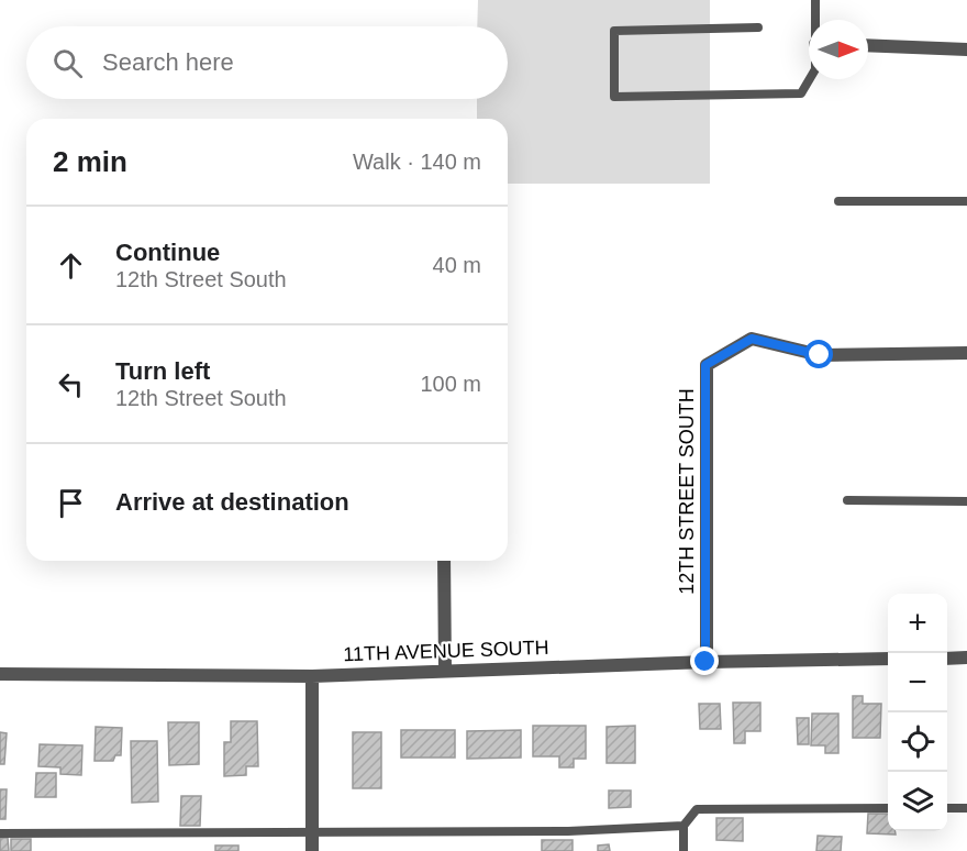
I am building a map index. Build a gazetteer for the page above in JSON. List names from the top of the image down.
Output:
{
  "streets": {
    "street": ["12TH STREET SOUTH", "11TH AVENUE SOUTH"]
  },
  "crossings": [
    ["12TH STREET SOUTH", "11TH AVENUE SOUTH"]
  ],
  "north": "right",
  "page": {
    "search": "Search here",
    "heading": ["2 min", "Walk · 140 m"],
    "list": [
      ["Continue", "12th Street South", "40 m"],
      ["Turn left", "12th Street South", "100 m"],
      "Arrive at destination"
    ],
    "map_buttons": ["+", "−"]
  }
}
